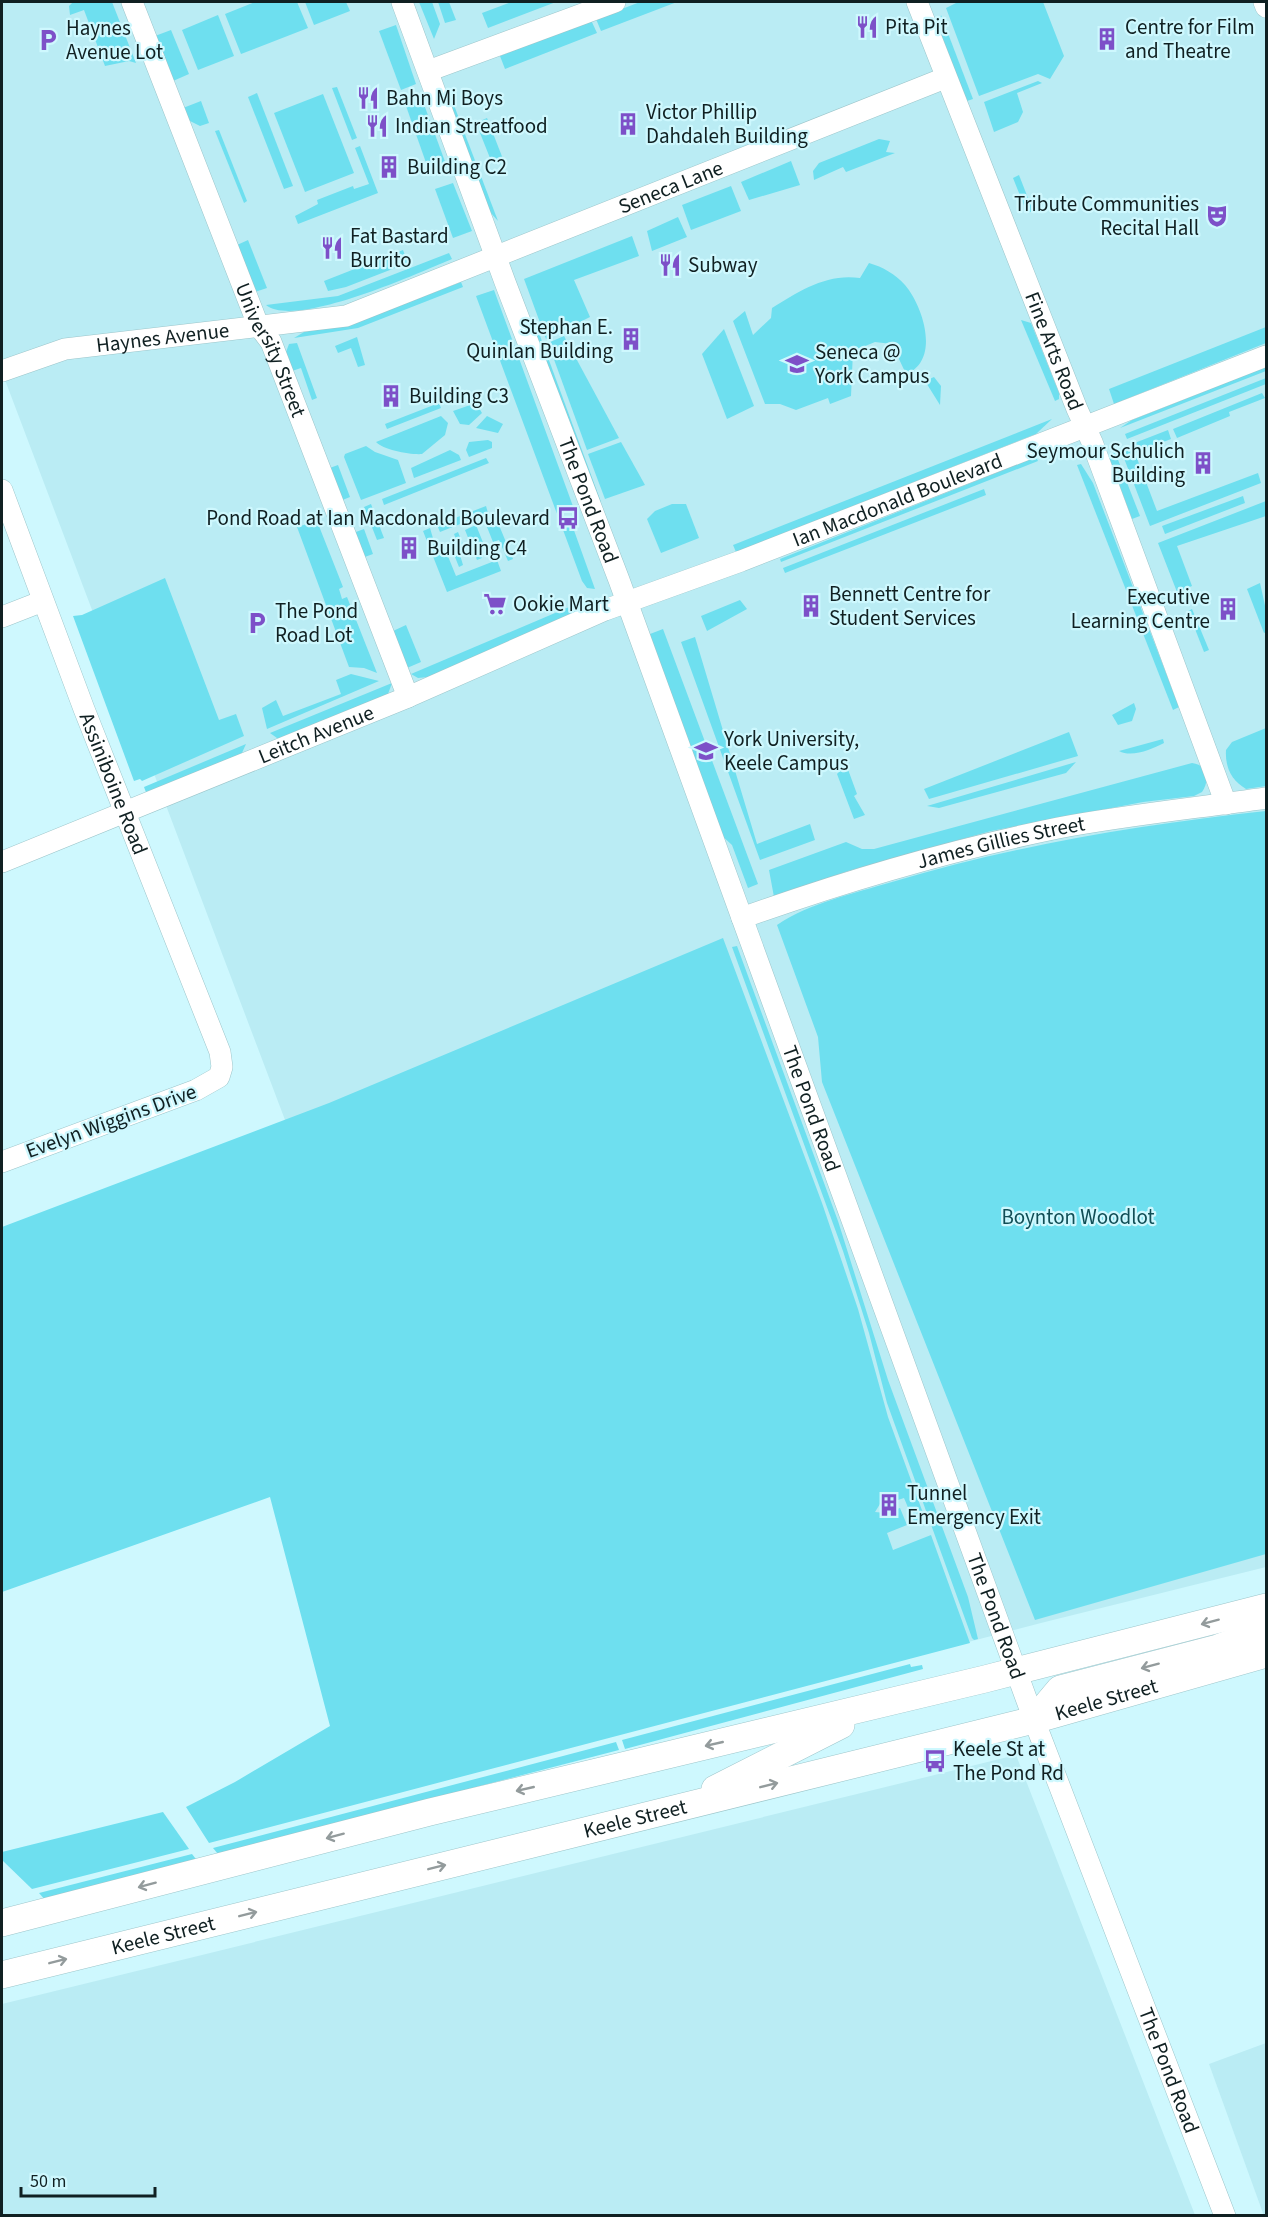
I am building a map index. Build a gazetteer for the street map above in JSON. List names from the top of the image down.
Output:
{
  "streets": {
    "main road": ["Keele Street"],
    "street": [
      "Seneca Lane",
      "Haynes Avenue",
      "University Street",
      "Fine Arts Road",
      "Ian Macdonald Boulevard",
      "The Pond Road",
      "Leitch Avenue",
      "Assiniboine Road",
      "James Gillies Street",
      "Evelyn Wiggins Drive"
    ]
  },
  "crossings": [
    ["Seneca Lane", "Haynes Avenue"],
    ["Seneca Lane", "Fine Arts Road"],
    ["Seneca Lane", "The Pond Road"],
    ["Haynes Avenue", "University Street"],
    ["Haynes Avenue", "The Pond Road"],
    ["University Street", "Leitch Avenue"],
    ["Fine Arts Road", "Ian Macdonald Boulevard"],
    ["Fine Arts Road", "James Gillies Street"],
    ["Ian Macdonald Boulevard", "The Pond Road"],
    ["Ian Macdonald Boulevard", "Leitch Avenue"],
    ["The Pond Road", "Leitch Avenue"],
    ["The Pond Road", "James Gillies Street"],
    ["The Pond Road", "Keele Street"],
    ["Leitch Avenue", "Assiniboine Road"],
    ["Assiniboine Road", "Evelyn Wiggins Drive"]
  ],
  "parks": ["Boynton Woodlot"],
  "places": {
    "restaurant": [
      "Pita Pit",
      "Bahn Mi Boys",
      "Indian Streatfood",
      "Fat Bastard Burrito",
      "Subway"
    ],
    "building": [
      "Centre for Film and Theatre",
      "Victor Phillip Dahdaleh Building",
      "Building C2",
      "Stephan E. Quinlan Building",
      "Building C3",
      "Seymour Schulich Building",
      "Building C4",
      "Bennett Centre for Student Services",
      "Executive Learning Centre",
      "Tunnel Emergency Exit"
    ],
    "parking": ["Haynes Avenue Lot", "The Pond Road Lot"],
    "theatre": ["Tribute Communities Recital Hall"],
    "school or university": ["Seneca @ York Campus", "York University, Keele Campus"],
    "bus stop": ["Pond Road at Ian Macdonald Boulevard", "Keele St at The Pond Rd"],
    "supermarket": ["Ookie Mart"]
  },
  "scale_bar": "50 m"
}
